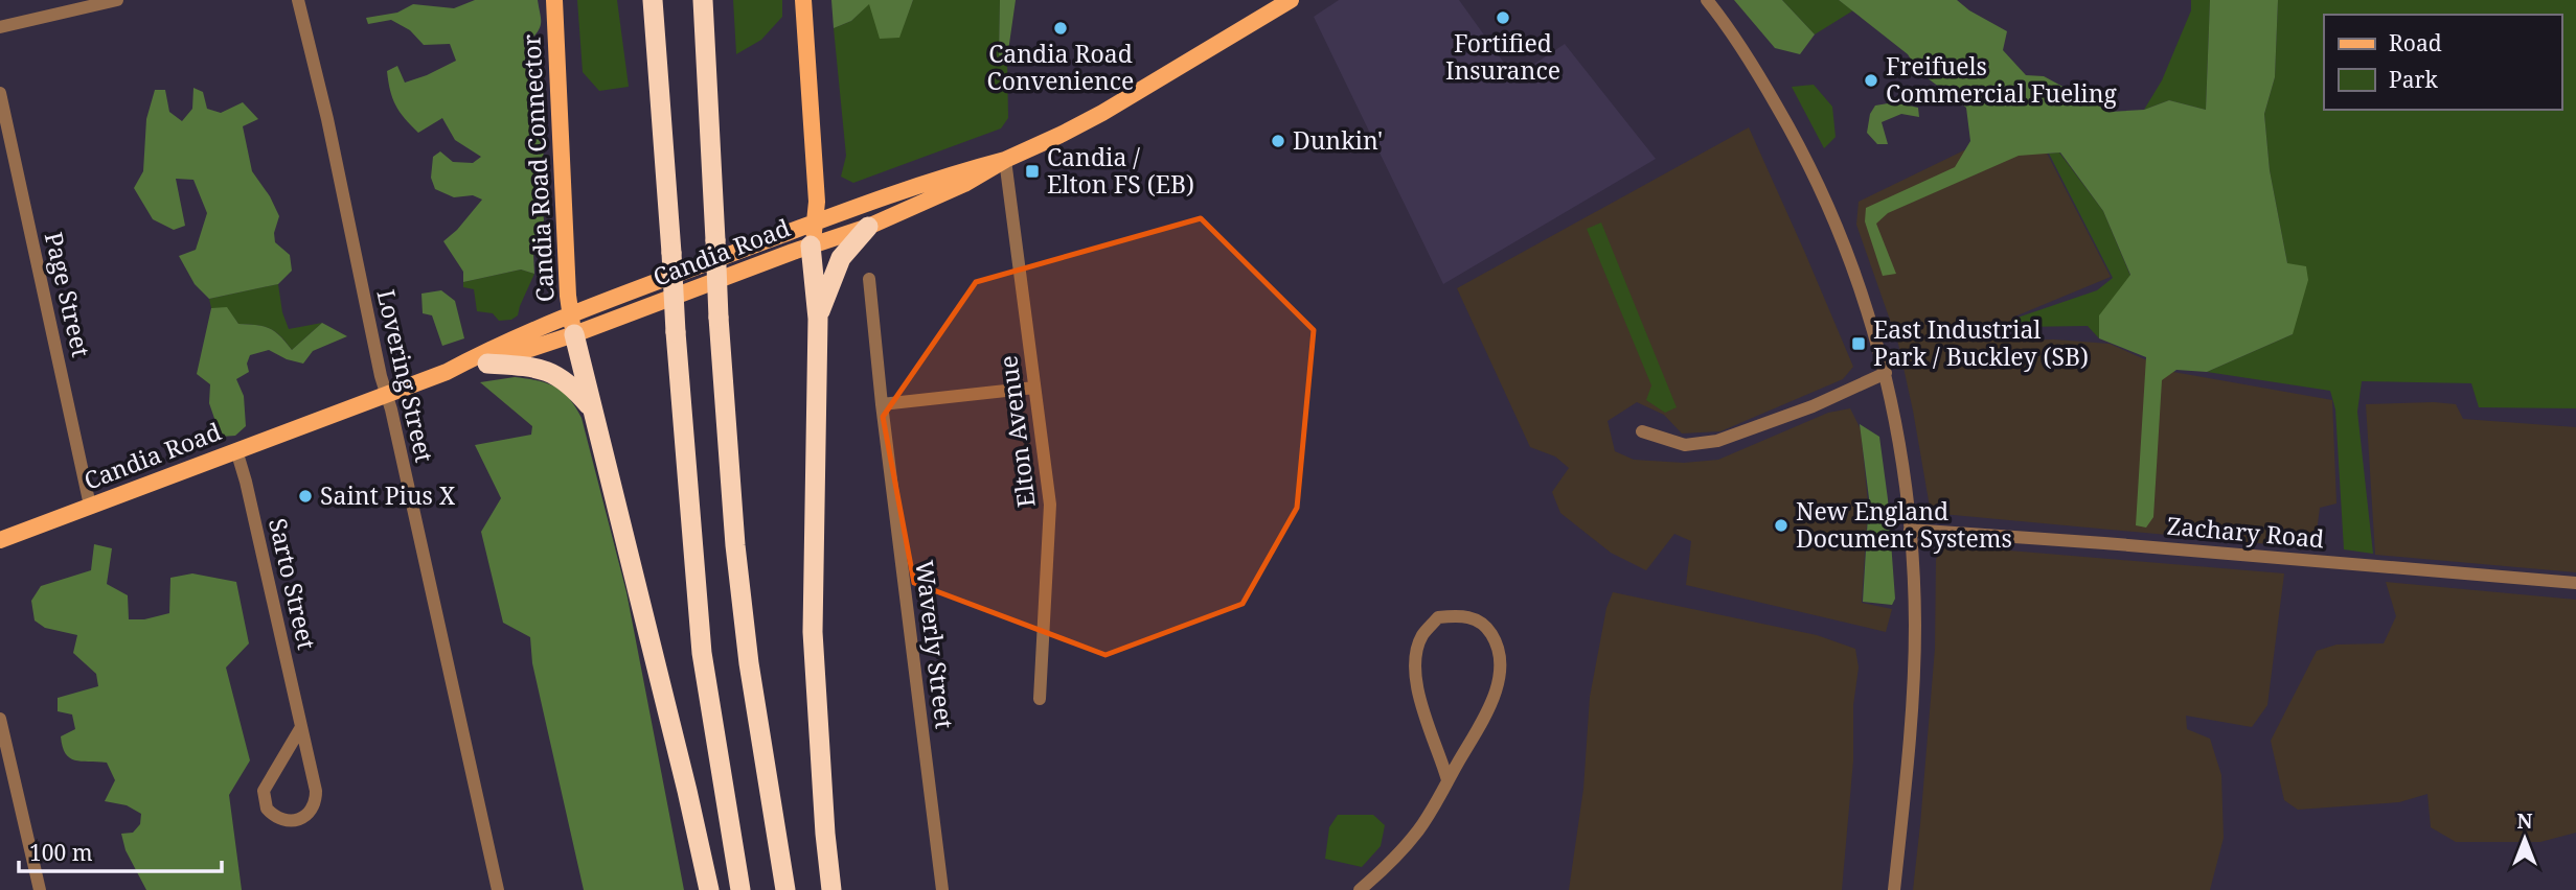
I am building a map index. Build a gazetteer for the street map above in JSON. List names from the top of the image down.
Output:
{
  "streets": {
    "main road": ["Candia Road Connector", "Candia Road"],
    "street": [
      "Page Street",
      "Lovering Street",
      "Elton Avenue",
      "Zachary Road",
      "Sarto Street",
      "Waverly Street"
    ]
  },
  "crossings": [
    ["Candia Road Connector", "Candia Road"],
    ["Candia Road", "Page Street"],
    ["Candia Road", "Lovering Street"],
    ["Candia Road", "Elton Avenue"],
    ["Candia Road", "Sarto Street"]
  ],
  "places": {
    "other": [
      "Fortified Insurance",
      "Candia Road Convenience",
      "Freifuels Commercial Fueling",
      "Dunkin'",
      "Saint Pius X",
      "New England Document Systems"
    ],
    "transit": ["Candia / Elton FS (EB)", "East Industrial Park / Buckley (SB)"]
  },
  "legend": ["Road", "Park"],
  "scale_bar": "100 m",
  "north": "top"
}
